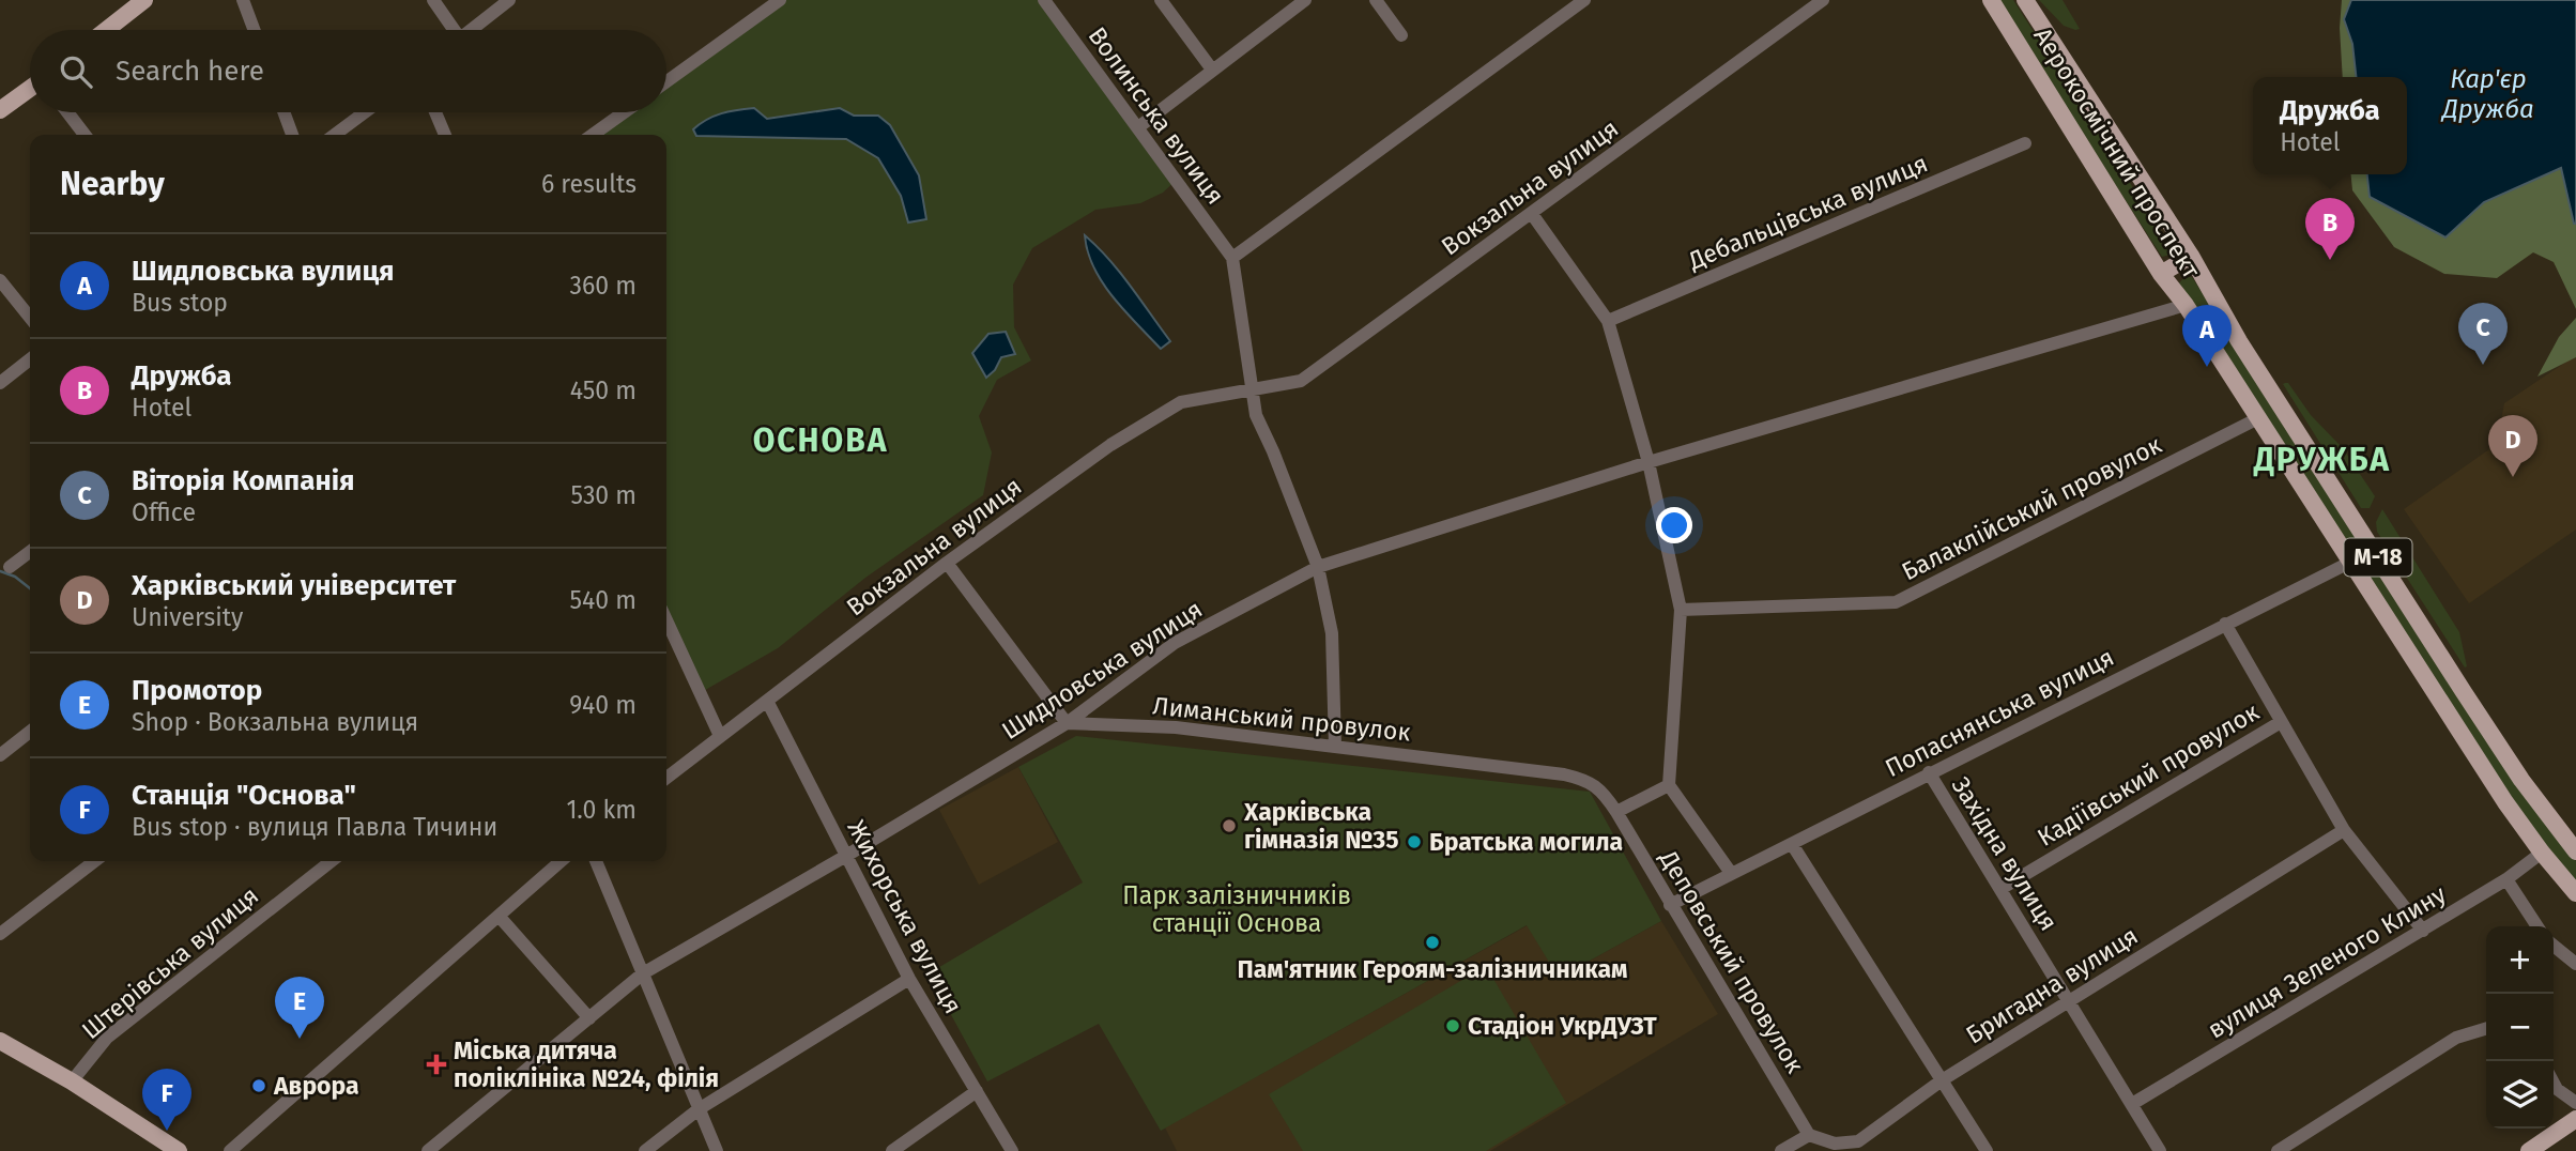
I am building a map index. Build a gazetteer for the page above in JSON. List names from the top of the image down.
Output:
{
  "streets": {
    "main road": ["Аерокосмічний проспект", "М-18"],
    "street": [
      "Волинська вулиця",
      "Вокзальна вулиця",
      "Дебальцівська вулиця",
      "Балаклійський провулок",
      "Шидловська вулиця",
      "Попаснянська вулиця",
      "Лиманський провулок",
      "Кадіївський провулок",
      "Західна вулиця",
      "Жихорська вулиця",
      "Деповський провулок",
      "вулиця Зеленого Клину",
      "Штерівська вулиця",
      "Бригадна вулиця"
    ]
  },
  "crossings": [
    ["Аерокосмічний проспект", "Балаклійський провулок"],
    ["Аерокосмічний проспект", "Шидловська вулиця"],
    ["Аерокосмічний проспект", "Попаснянська вулиця"],
    ["Аерокосмічний проспект", "вулиця Зеленого Клину"],
    ["Вокзальна вулиця", "Жихорська вулиця"],
    ["Шидловська вулиця", "Лиманський провулок"],
    ["Шидловська вулиця", "Жихорська вулиця"],
    ["Попаснянська вулиця", "Західна вулиця"],
    ["Попаснянська вулиця", "Деповський провулок"],
    ["Лиманський провулок", "Деповський провулок"],
    ["Кадіївський провулок", "Західна вулиця"],
    ["Західна вулиця", "вулиця Зеленого Клину"],
    ["Західна вулиця", "Бригадна вулиця"],
    ["Деповський провулок", "Бригадна вулиця"]
  ],
  "districts": ["ОСНОВА", "ДРУЖБА"],
  "water": ["Кар'єр Дружба"],
  "parks": ["Парк залізничників станції Основа"],
  "places": {
    "other": [
      "Харківська гімназія №35",
      "Братська могила",
      "Пам'ятник Героям-залізничникам",
      "Стадіон УкрДУЗТ",
      "Аврора"
    ],
    "health": ["Міська дитяча поліклініка №24, філія"]
  },
  "page": {
    "search": "Search here",
    "popup": ["Дружба", "Hotel"],
    "heading": ["Nearby", "6 results"],
    "pins": [
      "B",
      "C",
      "A",
      "D",
      "E",
      "F"
    ],
    "list": [
      {
        "mark": "A",
        "name": "Шидловська вулиця",
        "note": "Bus stop",
        "value": "360 m"
      },
      {
        "mark": "B",
        "name": "Дружба",
        "note": "Hotel",
        "value": "450 m"
      },
      {
        "mark": "C",
        "name": "Віторія Компанія",
        "note": "Office",
        "value": "530 m"
      },
      {
        "mark": "D",
        "name": "Харківський університет",
        "note": "University",
        "value": "540 m"
      },
      {
        "mark": "E",
        "name": "Промотор",
        "note": "Shop · Вокзальна вулиця",
        "value": "940 m"
      },
      {
        "mark": "F",
        "name": "Станція \"Основа\"",
        "note": "Bus stop · вулиця Павла Тичини",
        "value": "1.0 km"
      }
    ],
    "map_buttons": ["+", "−"]
  }
}
